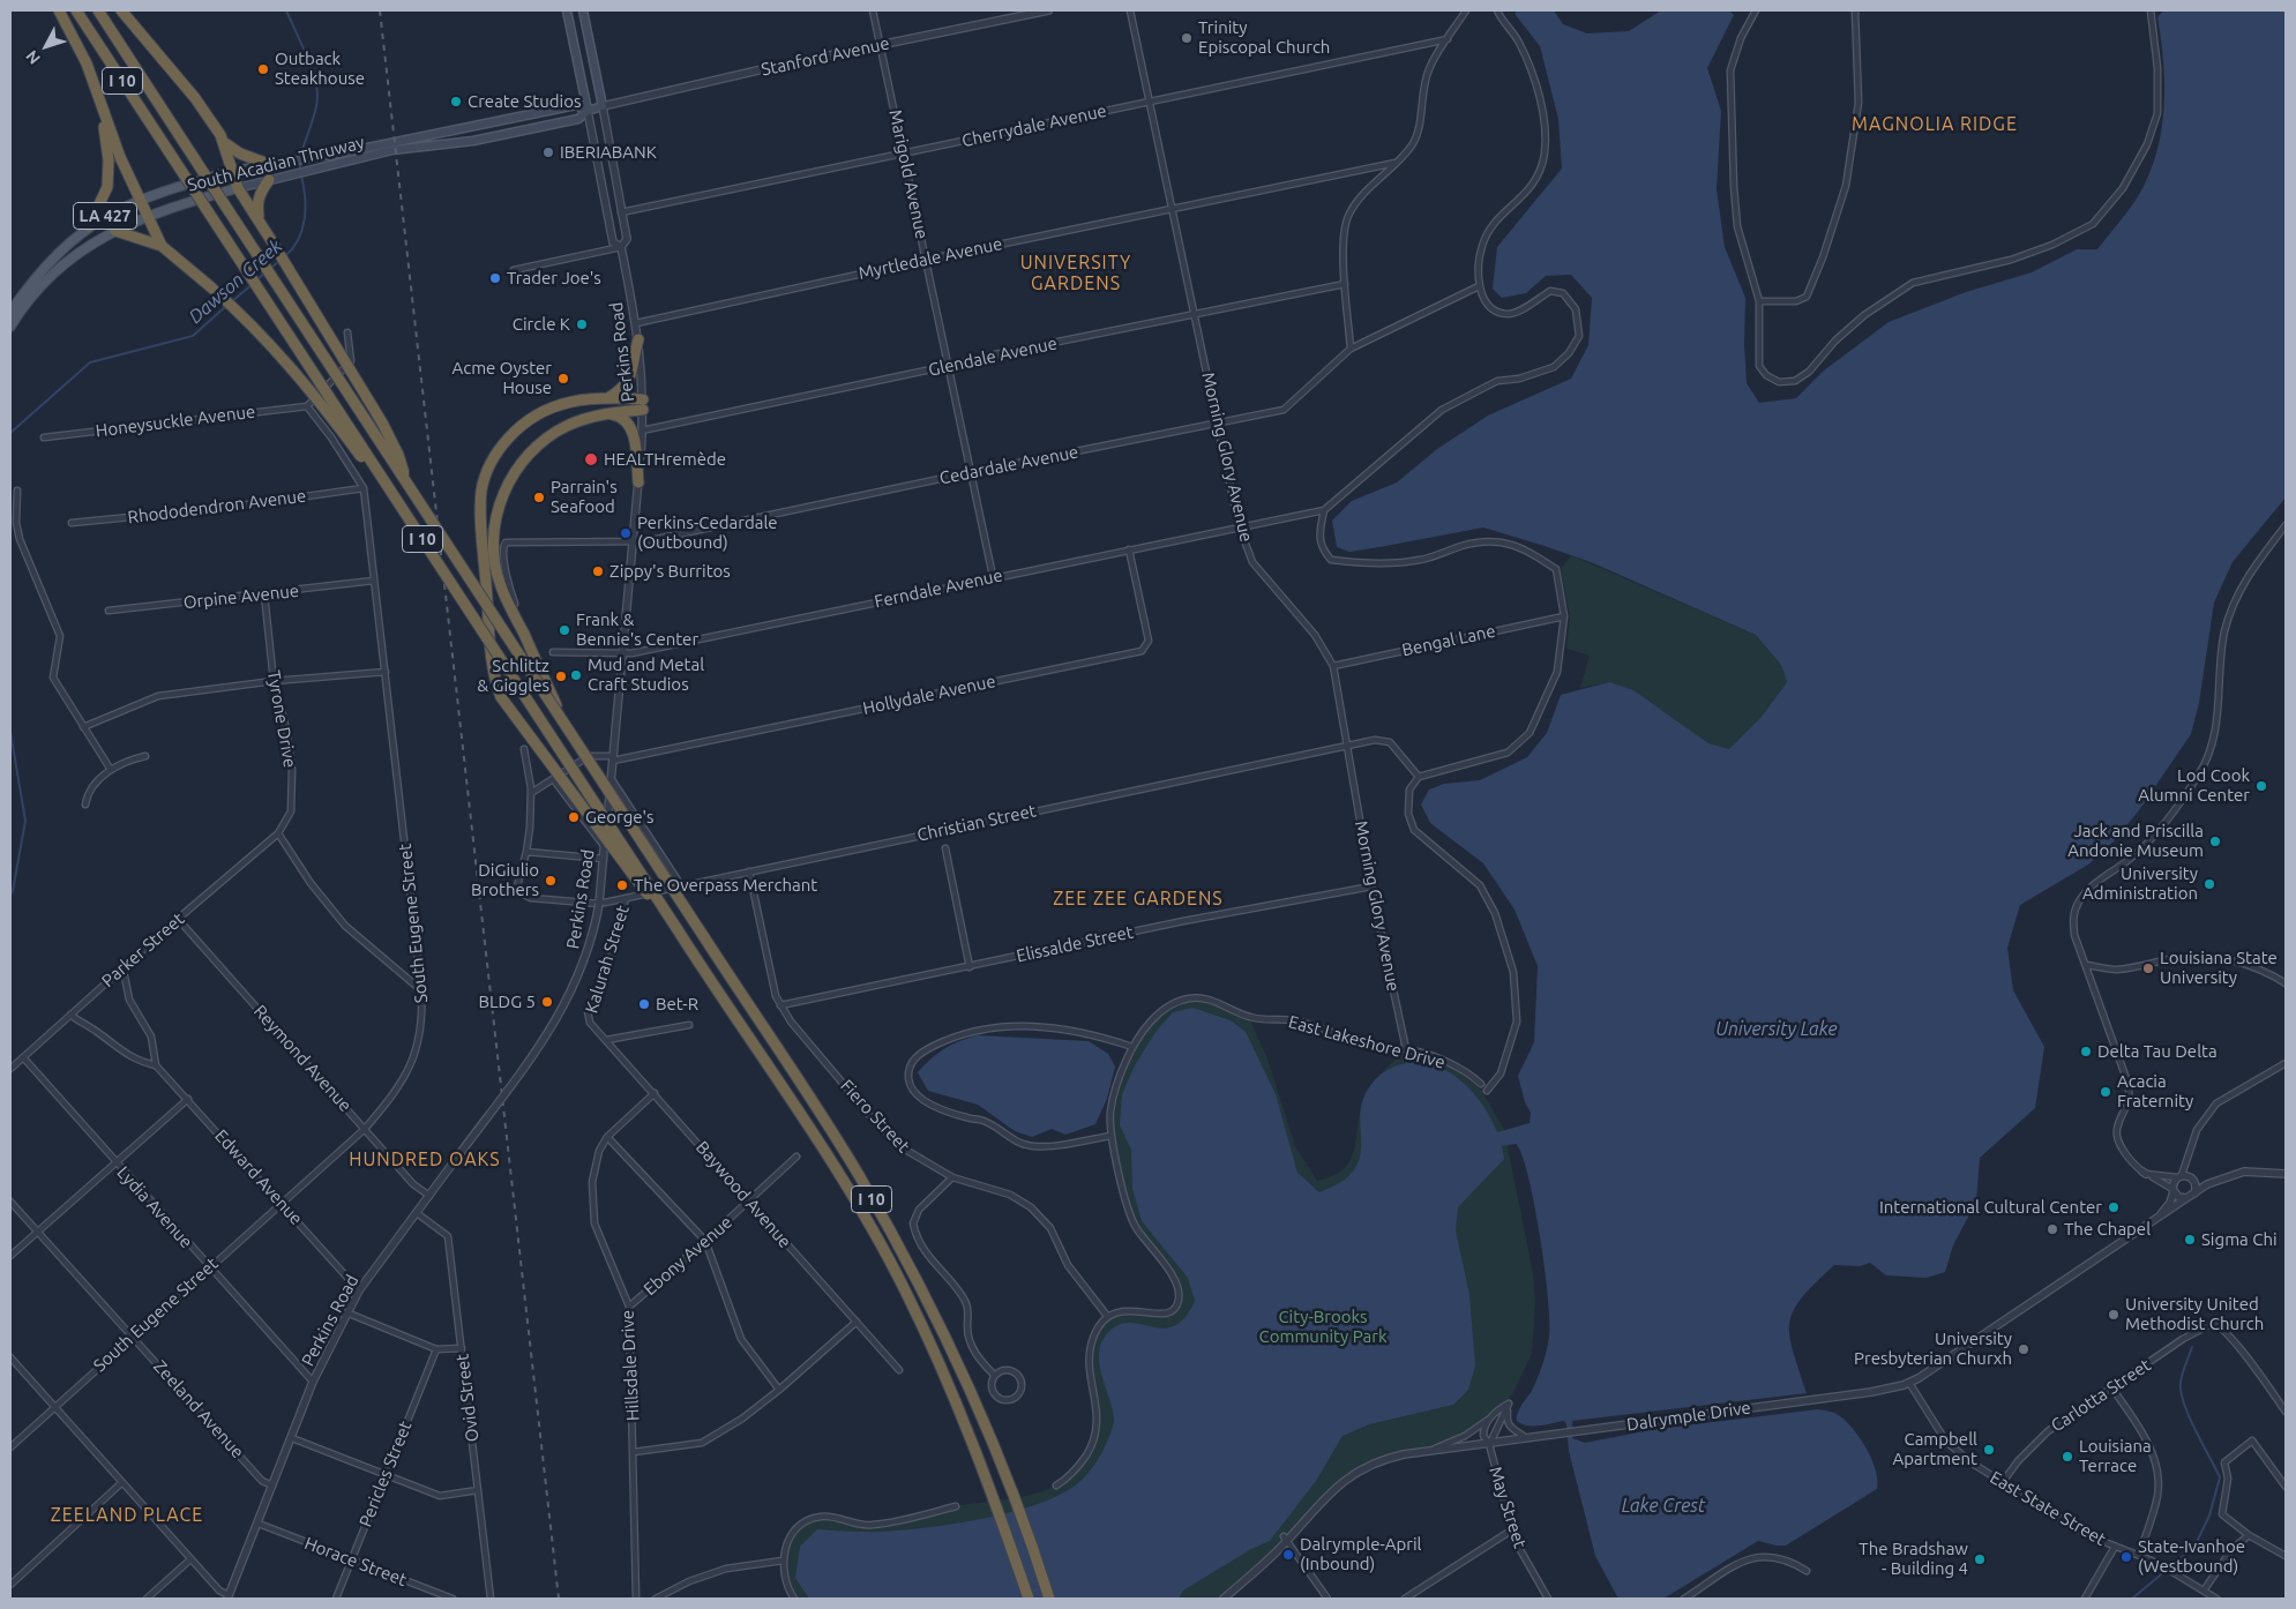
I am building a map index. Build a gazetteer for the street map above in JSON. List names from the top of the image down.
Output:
{
  "streets": {
    "highway": ["I 10"],
    "main road": ["South Acadian Thruway", "LA 427", "Perkins Road"],
    "street": [
      "Stanford Avenue",
      "Cherrydale Avenue",
      "Marigold Avenue",
      "Myrtledale Avenue",
      "Glendale Avenue",
      "Honeysuckle Avenue",
      "Morning Glory Avenue",
      "Cedardale Avenue",
      "Rhododendron Avenue",
      "Ferndale Avenue",
      "Orpine Avenue",
      "Bengal Lane",
      "Hollydale Avenue",
      "Tyrone Drive",
      "Christian Street",
      "South Eugene Street",
      "Elissalde Street",
      "Parker Street",
      "Kalurah Street",
      "East Lakeshore Drive",
      "Reymond Avenue",
      "Fiero Street",
      "Edward Avenue",
      "Baywood Avenue",
      "Lydia Avenue",
      "Ebony Avenue",
      "Hillsdale Drive",
      "Carlotta Street",
      "Ovid Street",
      "Zeeland Avenue",
      "Dalrymple Drive",
      "Pericles Street",
      "May Street",
      "East State Street",
      "Horace Street"
    ]
  },
  "crossings": [
    ["Stanford Avenue", "South Acadian Thruway"],
    ["Stanford Avenue", "Marigold Avenue"],
    ["Stanford Avenue", "Perkins Road"],
    ["Cherrydale Avenue", "Marigold Avenue"],
    ["Cherrydale Avenue", "Perkins Road"],
    ["Cherrydale Avenue", "Morning Glory Avenue"],
    ["South Acadian Thruway", "Perkins Road"],
    ["Marigold Avenue", "Myrtledale Avenue"],
    ["Marigold Avenue", "Glendale Avenue"],
    ["Marigold Avenue", "Cedardale Avenue"],
    ["Marigold Avenue", "Ferndale Avenue"],
    ["Myrtledale Avenue", "Perkins Road"],
    ["Myrtledale Avenue", "Morning Glory Avenue"],
    ["Perkins Road", "Glendale Avenue"],
    ["Perkins Road", "Cedardale Avenue"],
    ["Perkins Road", "Ferndale Avenue"],
    ["Perkins Road", "Hollydale Avenue"],
    ["Perkins Road", "Christian Street"],
    ["Perkins Road", "Reymond Avenue"],
    ["Perkins Road", "Edward Avenue"],
    ["Perkins Road", "Lydia Avenue"],
    ["Perkins Road", "Ovid Street"],
    ["Perkins Road", "Zeeland Avenue"],
    ["Perkins Road", "Horace Street"],
    ["Glendale Avenue", "Morning Glory Avenue"],
    ["Honeysuckle Avenue", "South Eugene Street"],
    ["Morning Glory Avenue", "Cedardale Avenue"],
    ["Morning Glory Avenue", "Ferndale Avenue"],
    ["Morning Glory Avenue", "Bengal Lane"],
    ["Morning Glory Avenue", "Christian Street"],
    ["Morning Glory Avenue", "Elissalde Street"],
    ["Morning Glory Avenue", "East Lakeshore Drive"],
    ["Rhododendron Avenue", "South Eugene Street"],
    ["Ferndale Avenue", "Hollydale Avenue"],
    ["Orpine Avenue", "Tyrone Drive"],
    ["Orpine Avenue", "South Eugene Street"],
    ["Tyrone Drive", "Parker Street"],
    ["Christian Street", "Kalurah Street"],
    ["Christian Street", "Fiero Street"],
    ["South Eugene Street", "Reymond Avenue"],
    ["South Eugene Street", "Edward Avenue"],
    ["South Eugene Street", "Lydia Avenue"],
    ["South Eugene Street", "Zeeland Avenue"],
    ["Elissalde Street", "Fiero Street"],
    ["Parker Street", "Reymond Avenue"],
    ["Parker Street", "Edward Avenue"],
    ["Parker Street", "Lydia Avenue"],
    ["Kalurah Street", "Baywood Avenue"],
    ["East Lakeshore Drive", "Fiero Street"],
    ["Baywood Avenue", "Ebony Avenue"],
    ["Baywood Avenue", "Hillsdale Drive"],
    ["Ebony Avenue", "Hillsdale Drive"],
    ["Carlotta Street", "East State Street"],
    ["Dalrymple Drive", "May Street"],
    ["Dalrymple Drive", "East State Street"],
    ["Pericles Street", "Horace Street"]
  ],
  "districts": [
    "MAGNOLIA RIDGE",
    "UNIVERSITY GARDENS",
    "ZEE ZEE GARDENS",
    "HUNDRED OAKS",
    "ZEELAND PLACE"
  ],
  "water": ["Dawson Creek", "University Lake", "Lake Crest"],
  "parks": ["City-Brooks Community Park"],
  "places": [
    "Trinity Episcopal Church",
    "Outback Steakhouse",
    "Create Studios",
    "IBERIABANK",
    "Trader Joe's",
    "Circle K",
    "Acme Oyster House",
    "HEALTHremède",
    "Parrain's Seafood",
    "Perkins-Cedardale (Outbound)",
    "Zippy's Burritos",
    "Frank & Bennie's Center",
    "Mud and Metal Craft Studios",
    "Schlittz & Giggles",
    "Lod Cook Alumni Center",
    "George's",
    "Jack and Priscilla Andonie Museum",
    "DiGiulio Brothers",
    "University Administration",
    "The Overpass Merchant",
    "Louisiana State University",
    "BLDG 5",
    "Bet-R",
    "Delta Tau Delta",
    "Acacia Fraternity",
    "International Cultural Center",
    "The Chapel",
    "Sigma Chi",
    "University United Methodist Church",
    "University Presbyterian Churxh",
    "Campbell Apartment",
    "Louisiana Terrace",
    "Dalrymple-April (Inbound)",
    "State-Ivanhoe (Westbound)",
    "The Bradshaw - Building 4"
  ],
  "north": "bottom left"
}
